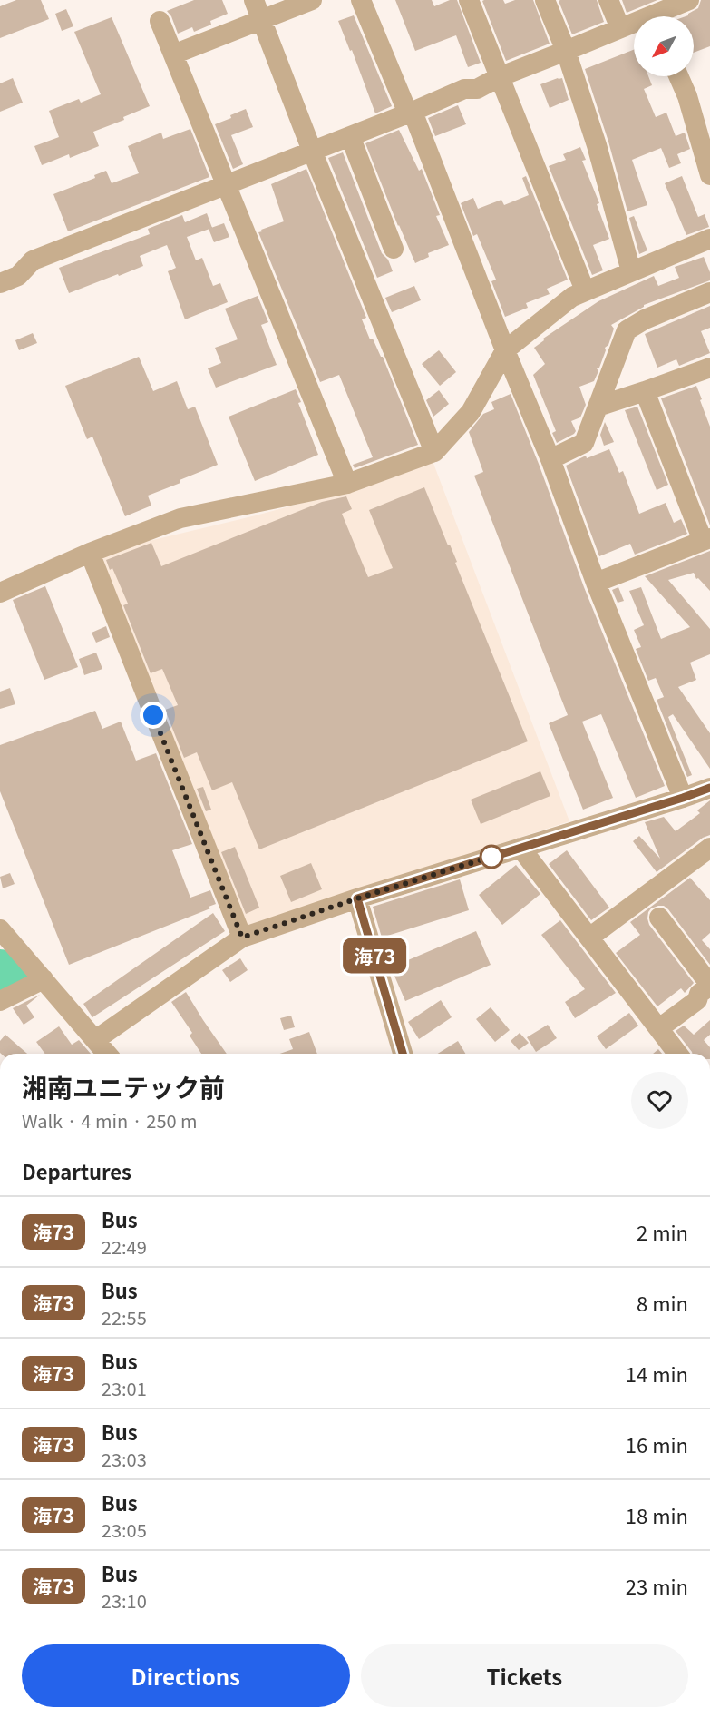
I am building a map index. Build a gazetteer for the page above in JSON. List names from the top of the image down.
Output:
{
  "lines": ["bus line 海73"],
  "north": "bottom left",
  "page": {
    "on_map": "海73",
    "heading": [
      ["湘南ユニテック前", "Walk · 4 min · 250 m"],
      "Departures"
    ],
    "list": [
      {
        "mark": "海73",
        "name": "Bus",
        "note": "22:49",
        "value": "2 min"
      },
      {
        "mark": "海73",
        "name": "Bus",
        "note": "22:55",
        "value": "8 min"
      },
      {
        "mark": "海73",
        "name": "Bus",
        "note": "23:01",
        "value": "14 min"
      },
      {
        "mark": "海73",
        "name": "Bus",
        "note": "23:03",
        "value": "16 min"
      },
      {
        "mark": "海73",
        "name": "Bus",
        "note": "23:05",
        "value": "18 min"
      },
      {
        "mark": "海73",
        "name": "Bus",
        "note": "23:10",
        "value": "23 min"
      }
    ],
    "buttons": ["Directions", "Tickets"]
  }
}
